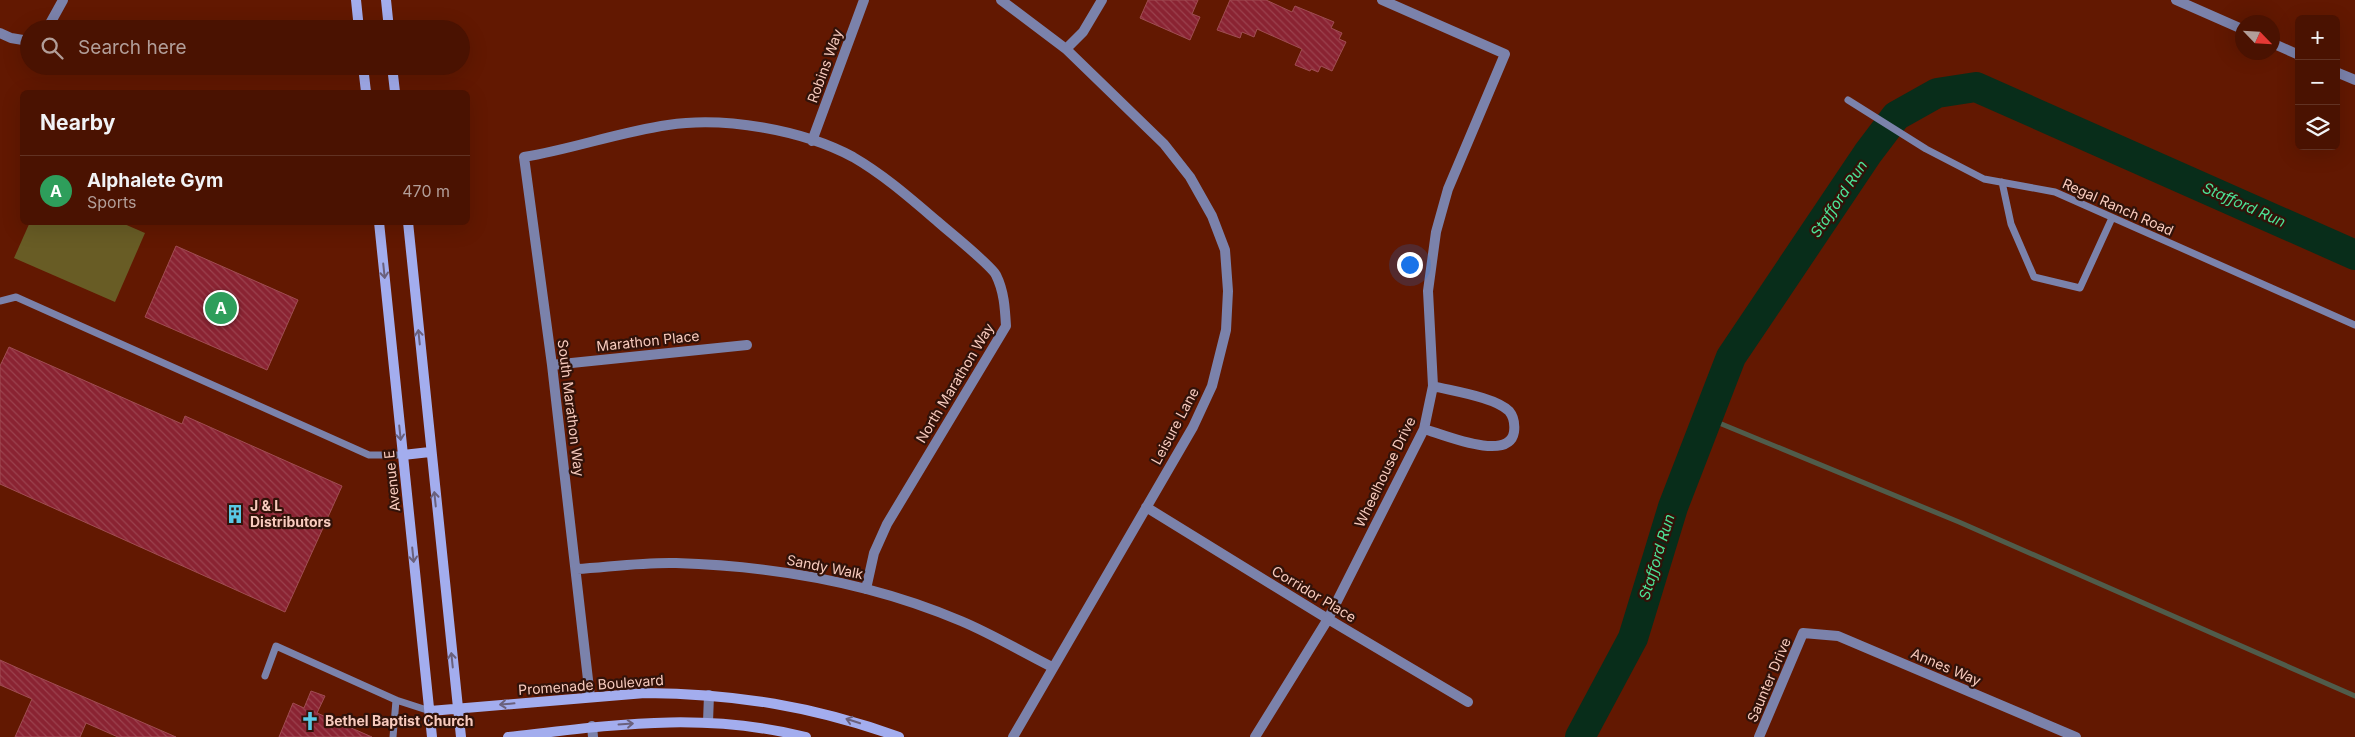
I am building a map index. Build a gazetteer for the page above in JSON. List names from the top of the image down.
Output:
{
  "streets": {
    "street": [
      "Robins Way",
      "Marathon Place",
      "North Marathon Way",
      "South Marathon Way",
      "Leisure Lane",
      "Wheelhouse Drive",
      "Avenue E",
      "Sandy Walk",
      "Corridor Place",
      "Annes Way",
      "Saunter Drive",
      "Promenade Boulevard"
    ],
    "lane": ["Regal Ranch Road"]
  },
  "crossings": [
    ["Robins Way", "North Marathon Way"],
    ["Marathon Place", "South Marathon Way"],
    ["North Marathon Way", "South Marathon Way"],
    ["North Marathon Way", "Sandy Walk"],
    ["South Marathon Way", "Sandy Walk"],
    ["South Marathon Way", "Promenade Boulevard"],
    ["Leisure Lane", "Sandy Walk"],
    ["Leisure Lane", "Corridor Place"],
    ["Wheelhouse Drive", "Corridor Place"],
    ["Avenue E", "Promenade Boulevard"],
    ["Annes Way", "Saunter Drive"]
  ],
  "water": ["Stafford Run"],
  "places": {
    "building": ["J & L Distributors"],
    "church": ["Bethel Baptist Church"]
  },
  "north": "bottom right",
  "page": {
    "map_buttons": ["+", "−"],
    "search": "Search here",
    "heading": "Nearby",
    "list": [
      {
        "mark": "A",
        "name": "Alphalete Gym",
        "note": "Sports",
        "value": "470 m"
      }
    ],
    "pins": "A"
  }
}
